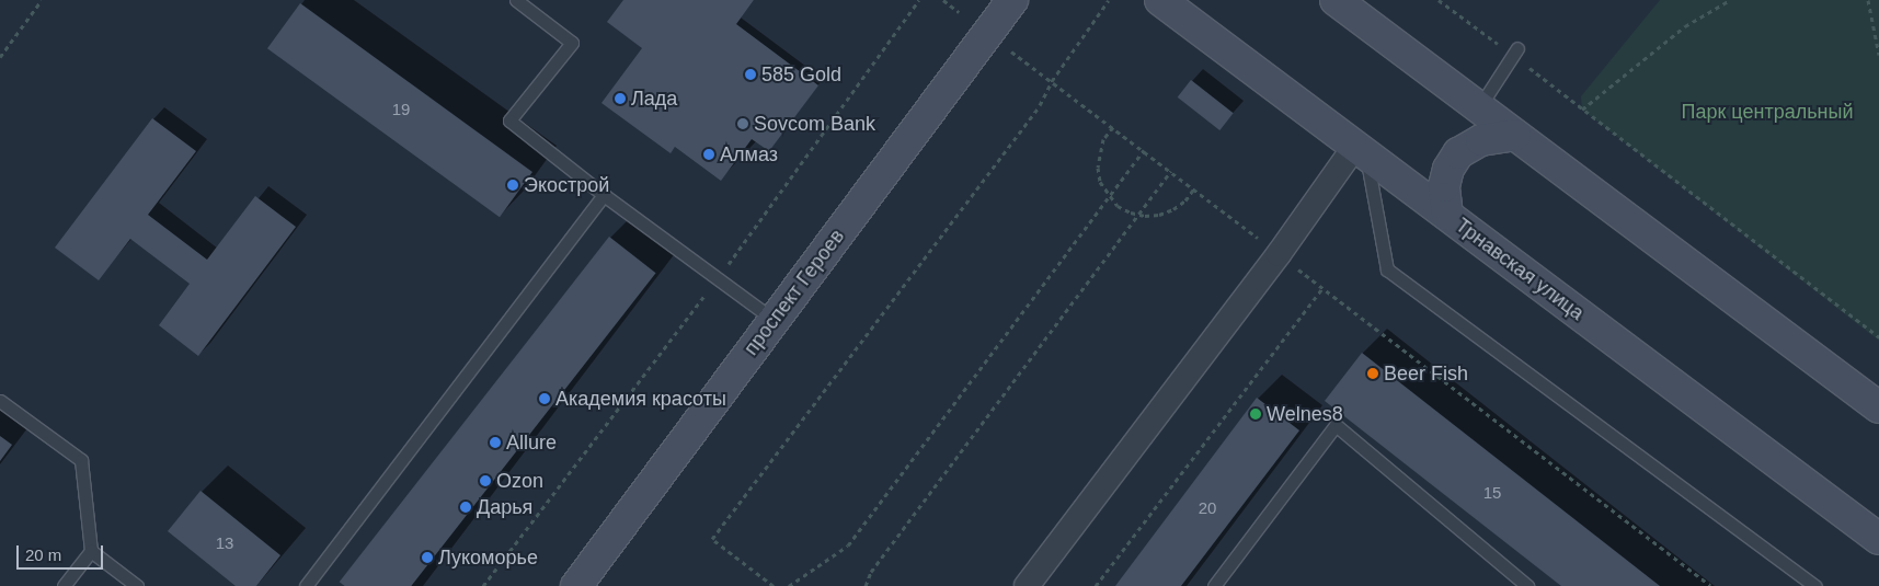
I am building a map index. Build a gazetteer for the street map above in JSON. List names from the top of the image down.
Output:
{
  "streets": {
    "main road": ["Трнавская улица", "проспект Героев"]
  },
  "parks": ["Парк центральный"],
  "places": [
    "585 Gold",
    "Лада",
    "Sovcom Bank",
    "Алмаз",
    "Экострой",
    "Beer Fish",
    "Академия красоты",
    "Welnes8",
    "Allure",
    "Ozon",
    "Дарья",
    "Лукоморье"
  ],
  "house_numbers": [
    "19",
    "15",
    "20",
    "13"
  ],
  "scale_bar": "20 m"
}
